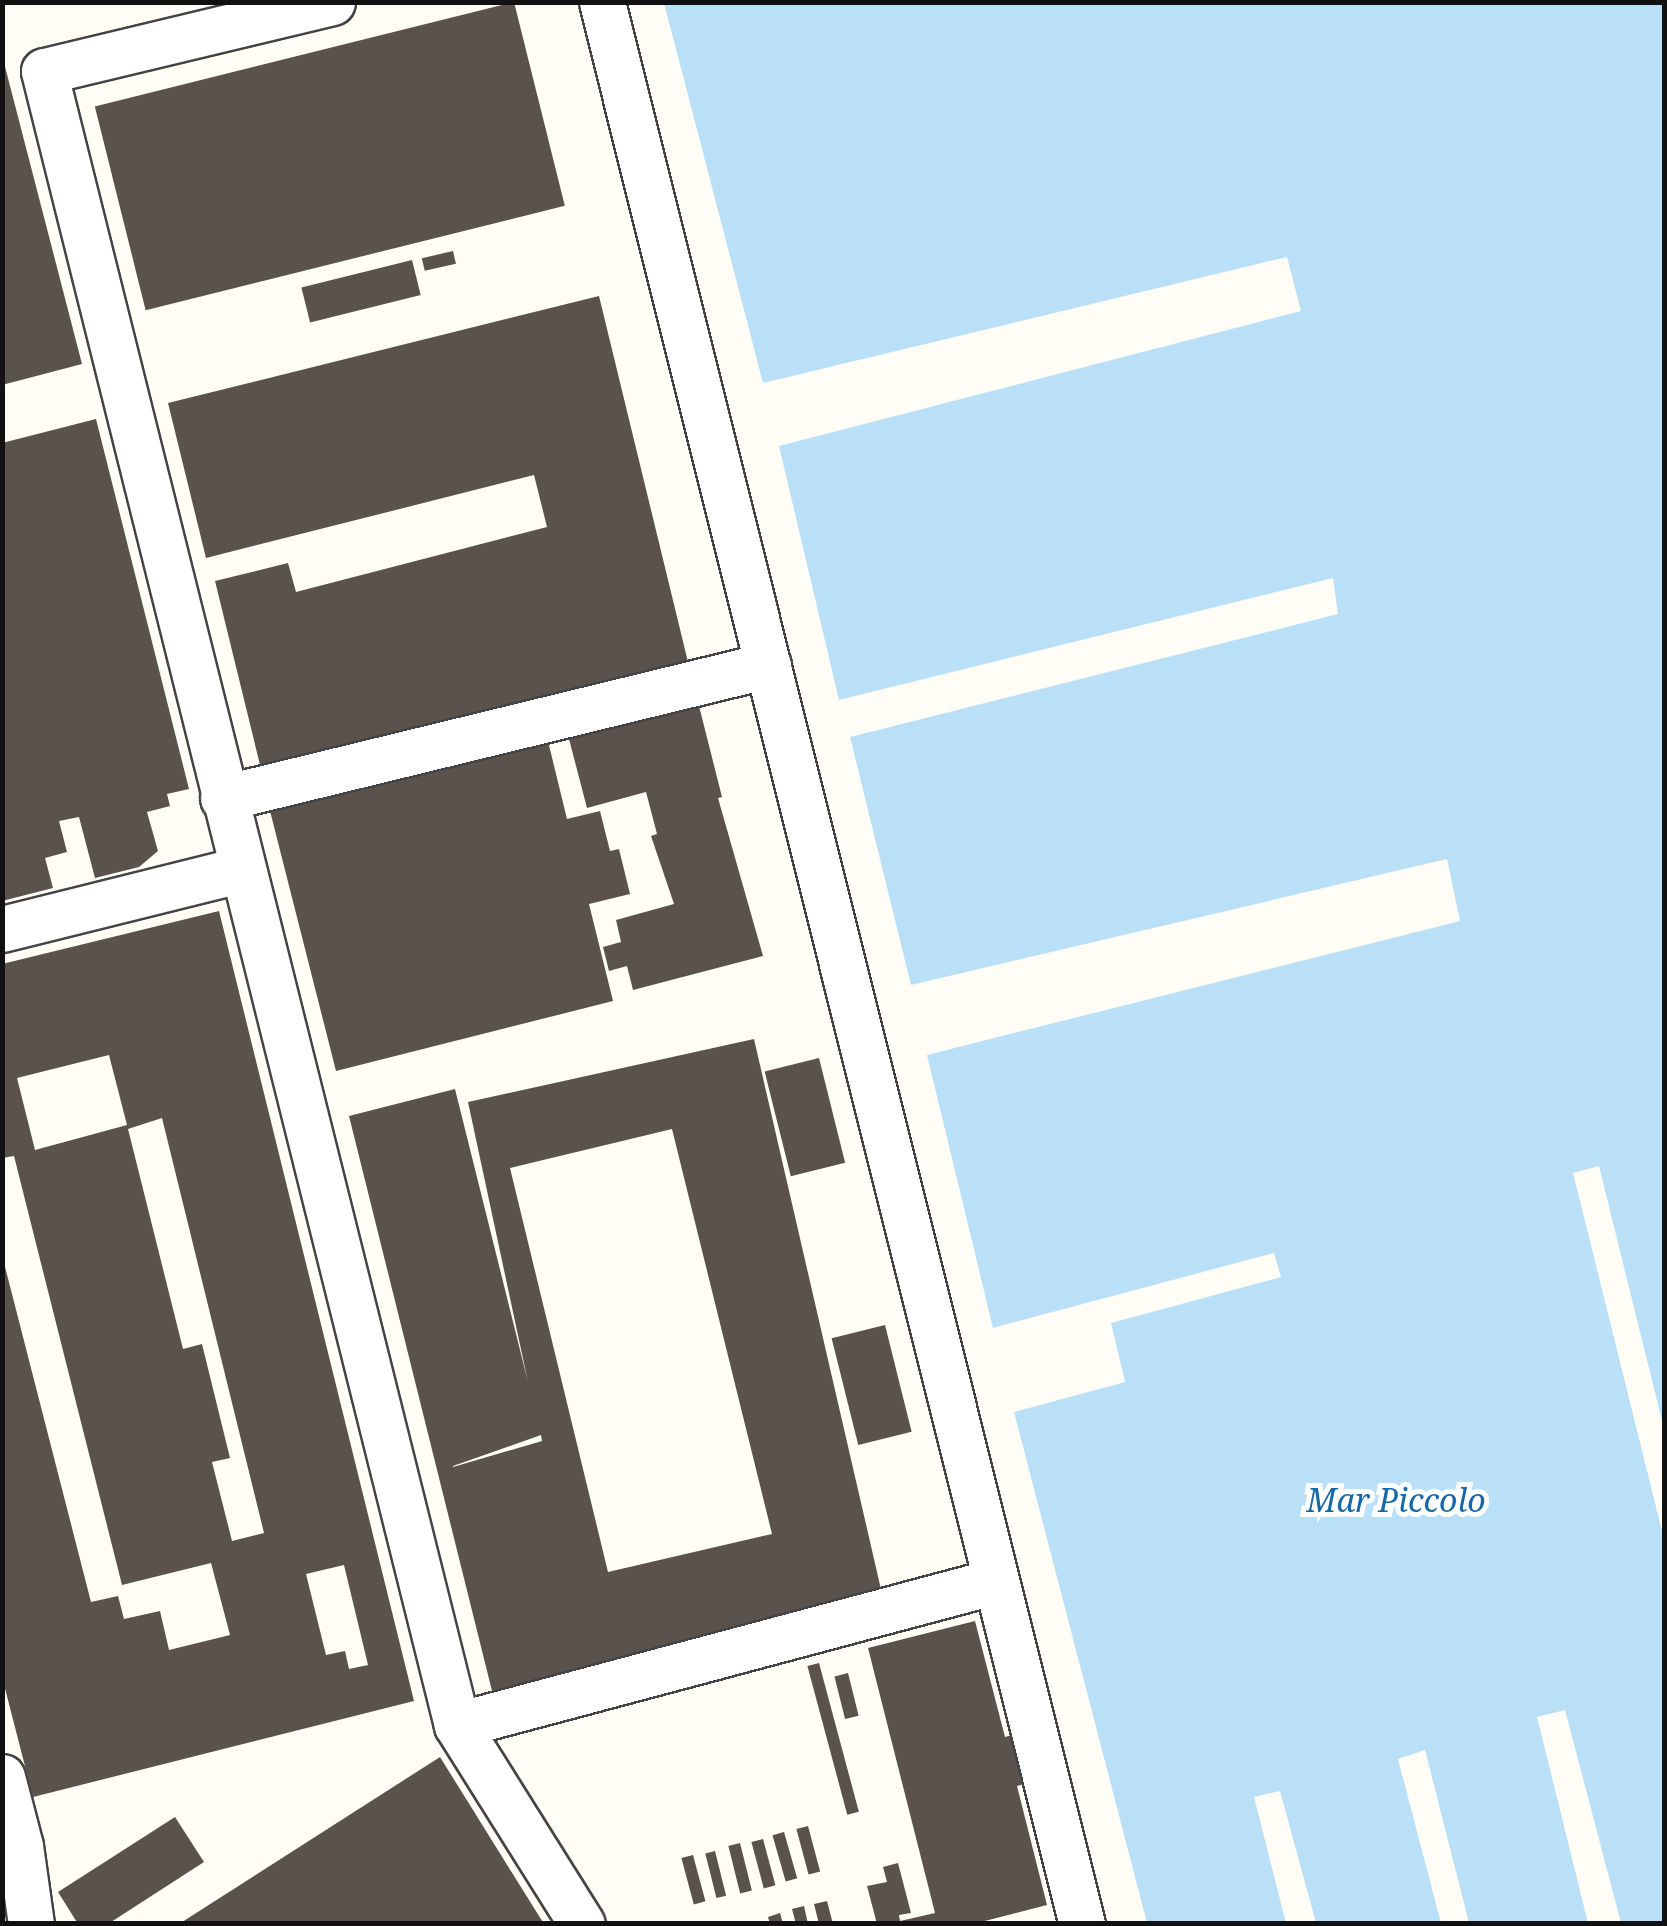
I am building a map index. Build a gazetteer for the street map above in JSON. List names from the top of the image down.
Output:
{
  "water": ["Mar Piccolo"]
}
